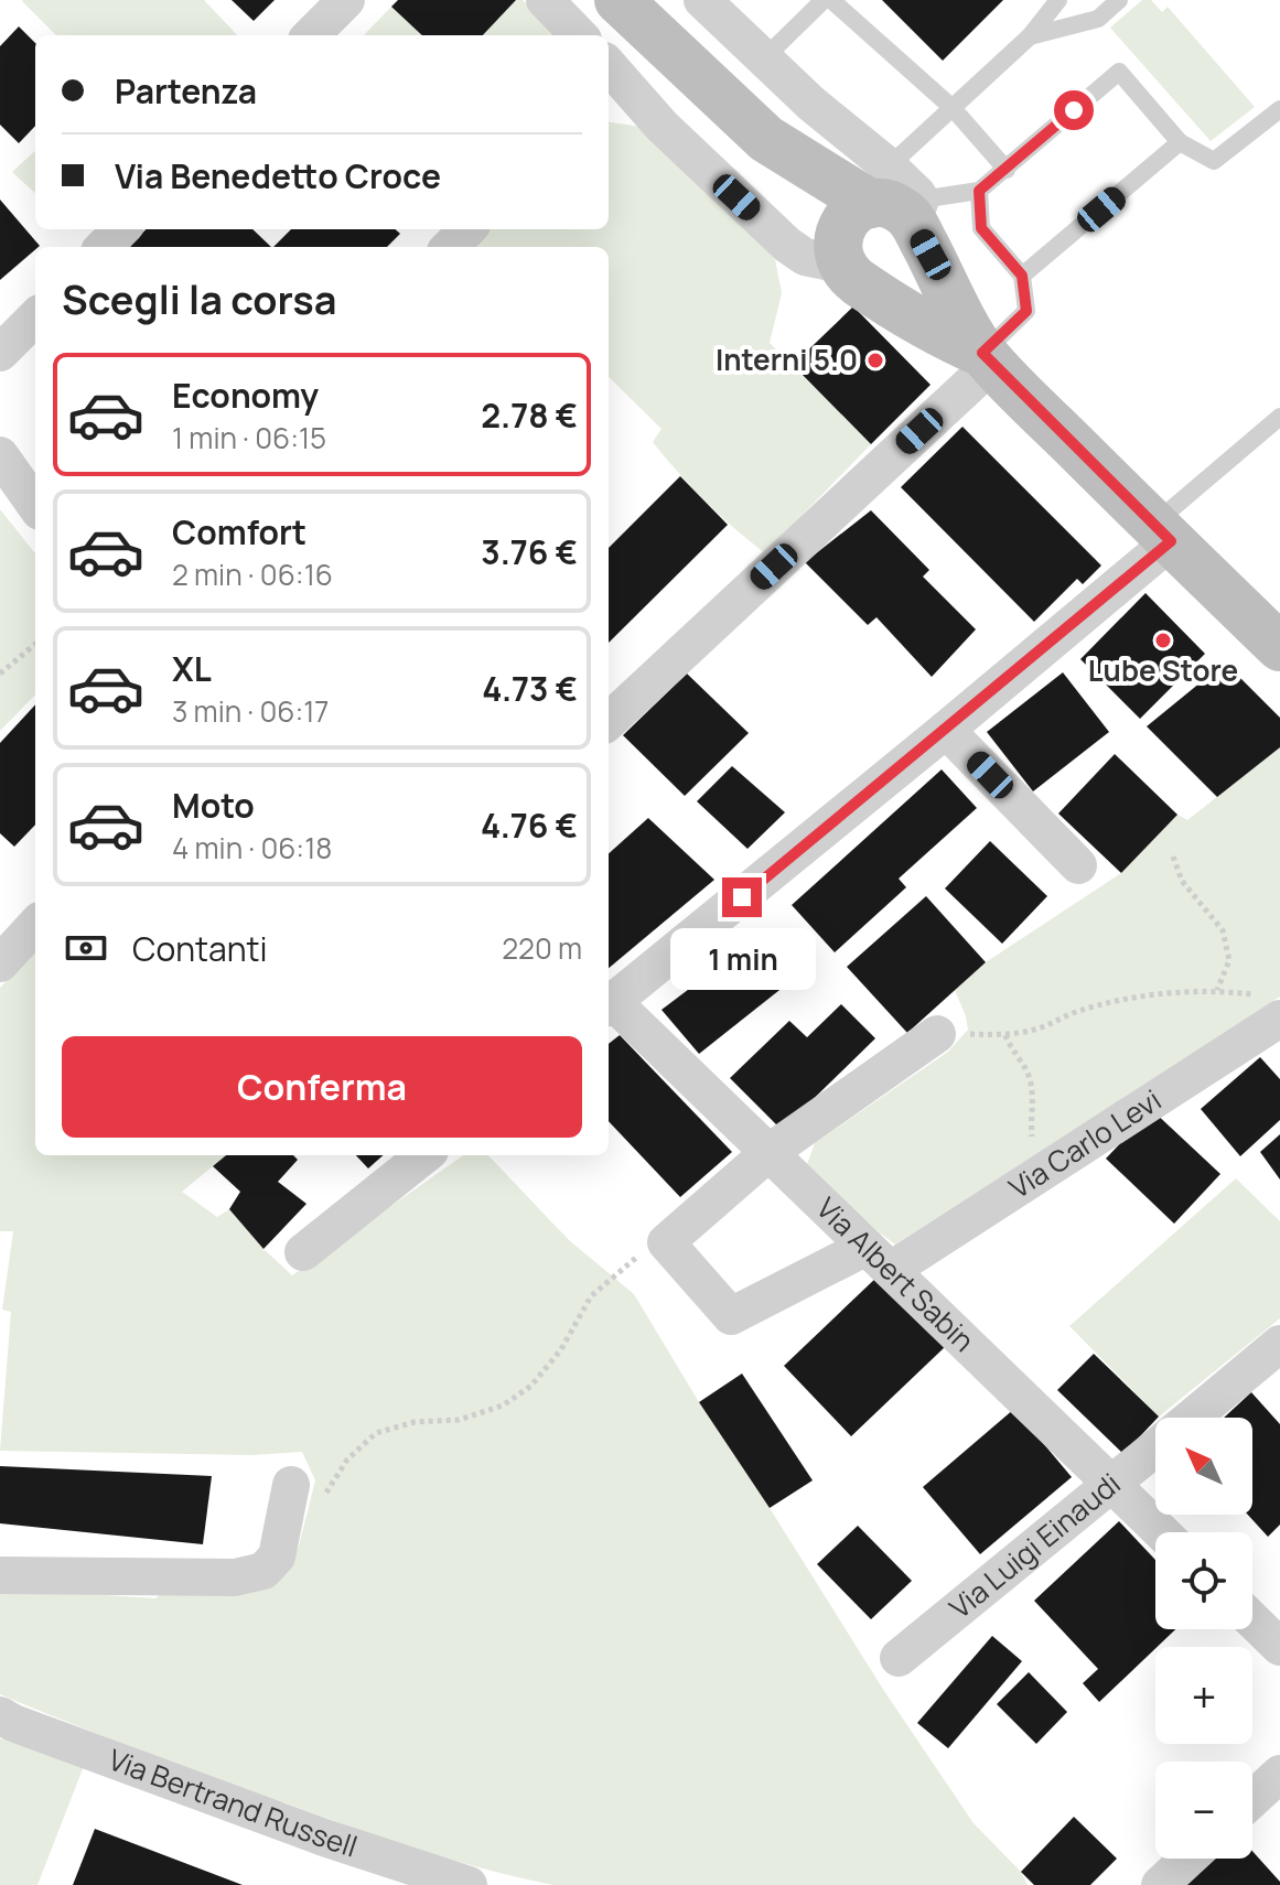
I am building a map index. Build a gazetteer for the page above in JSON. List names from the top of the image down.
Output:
{
  "streets": {
    "street": [
      "Via Carlo Levi",
      "Via Albert Sabin",
      "Via Luigi Einaudi",
      "Via Bertrand Russell"
    ]
  },
  "crossings": [
    ["Via Carlo Levi", "Via Albert Sabin"],
    ["Via Albert Sabin", "Via Luigi Einaudi"]
  ],
  "places": ["Interni 5.0", "Lube Store"],
  "north": "top left",
  "page": {
    "banner": ["Partenza", "Via Benedetto Croce"],
    "heading": "Scegli la corsa",
    "list": [
      {
        "name": "Economy",
        "note": "1 min · 06:15",
        "value": "2.78 €"
      },
      {
        "name": "Comfort",
        "note": "2 min · 06:16",
        "value": "3.76 €"
      },
      {
        "name": "XL",
        "note": "3 min · 06:17",
        "value": "4.73 €"
      },
      {
        "name": "Moto",
        "note": "4 min · 06:18",
        "value": "4.76 €"
      }
    ],
    "pay": ["Contanti", "220 m"],
    "bubble": "1 min",
    "buttons": "Conferma",
    "map_buttons": ["+", "−"]
  }
}
